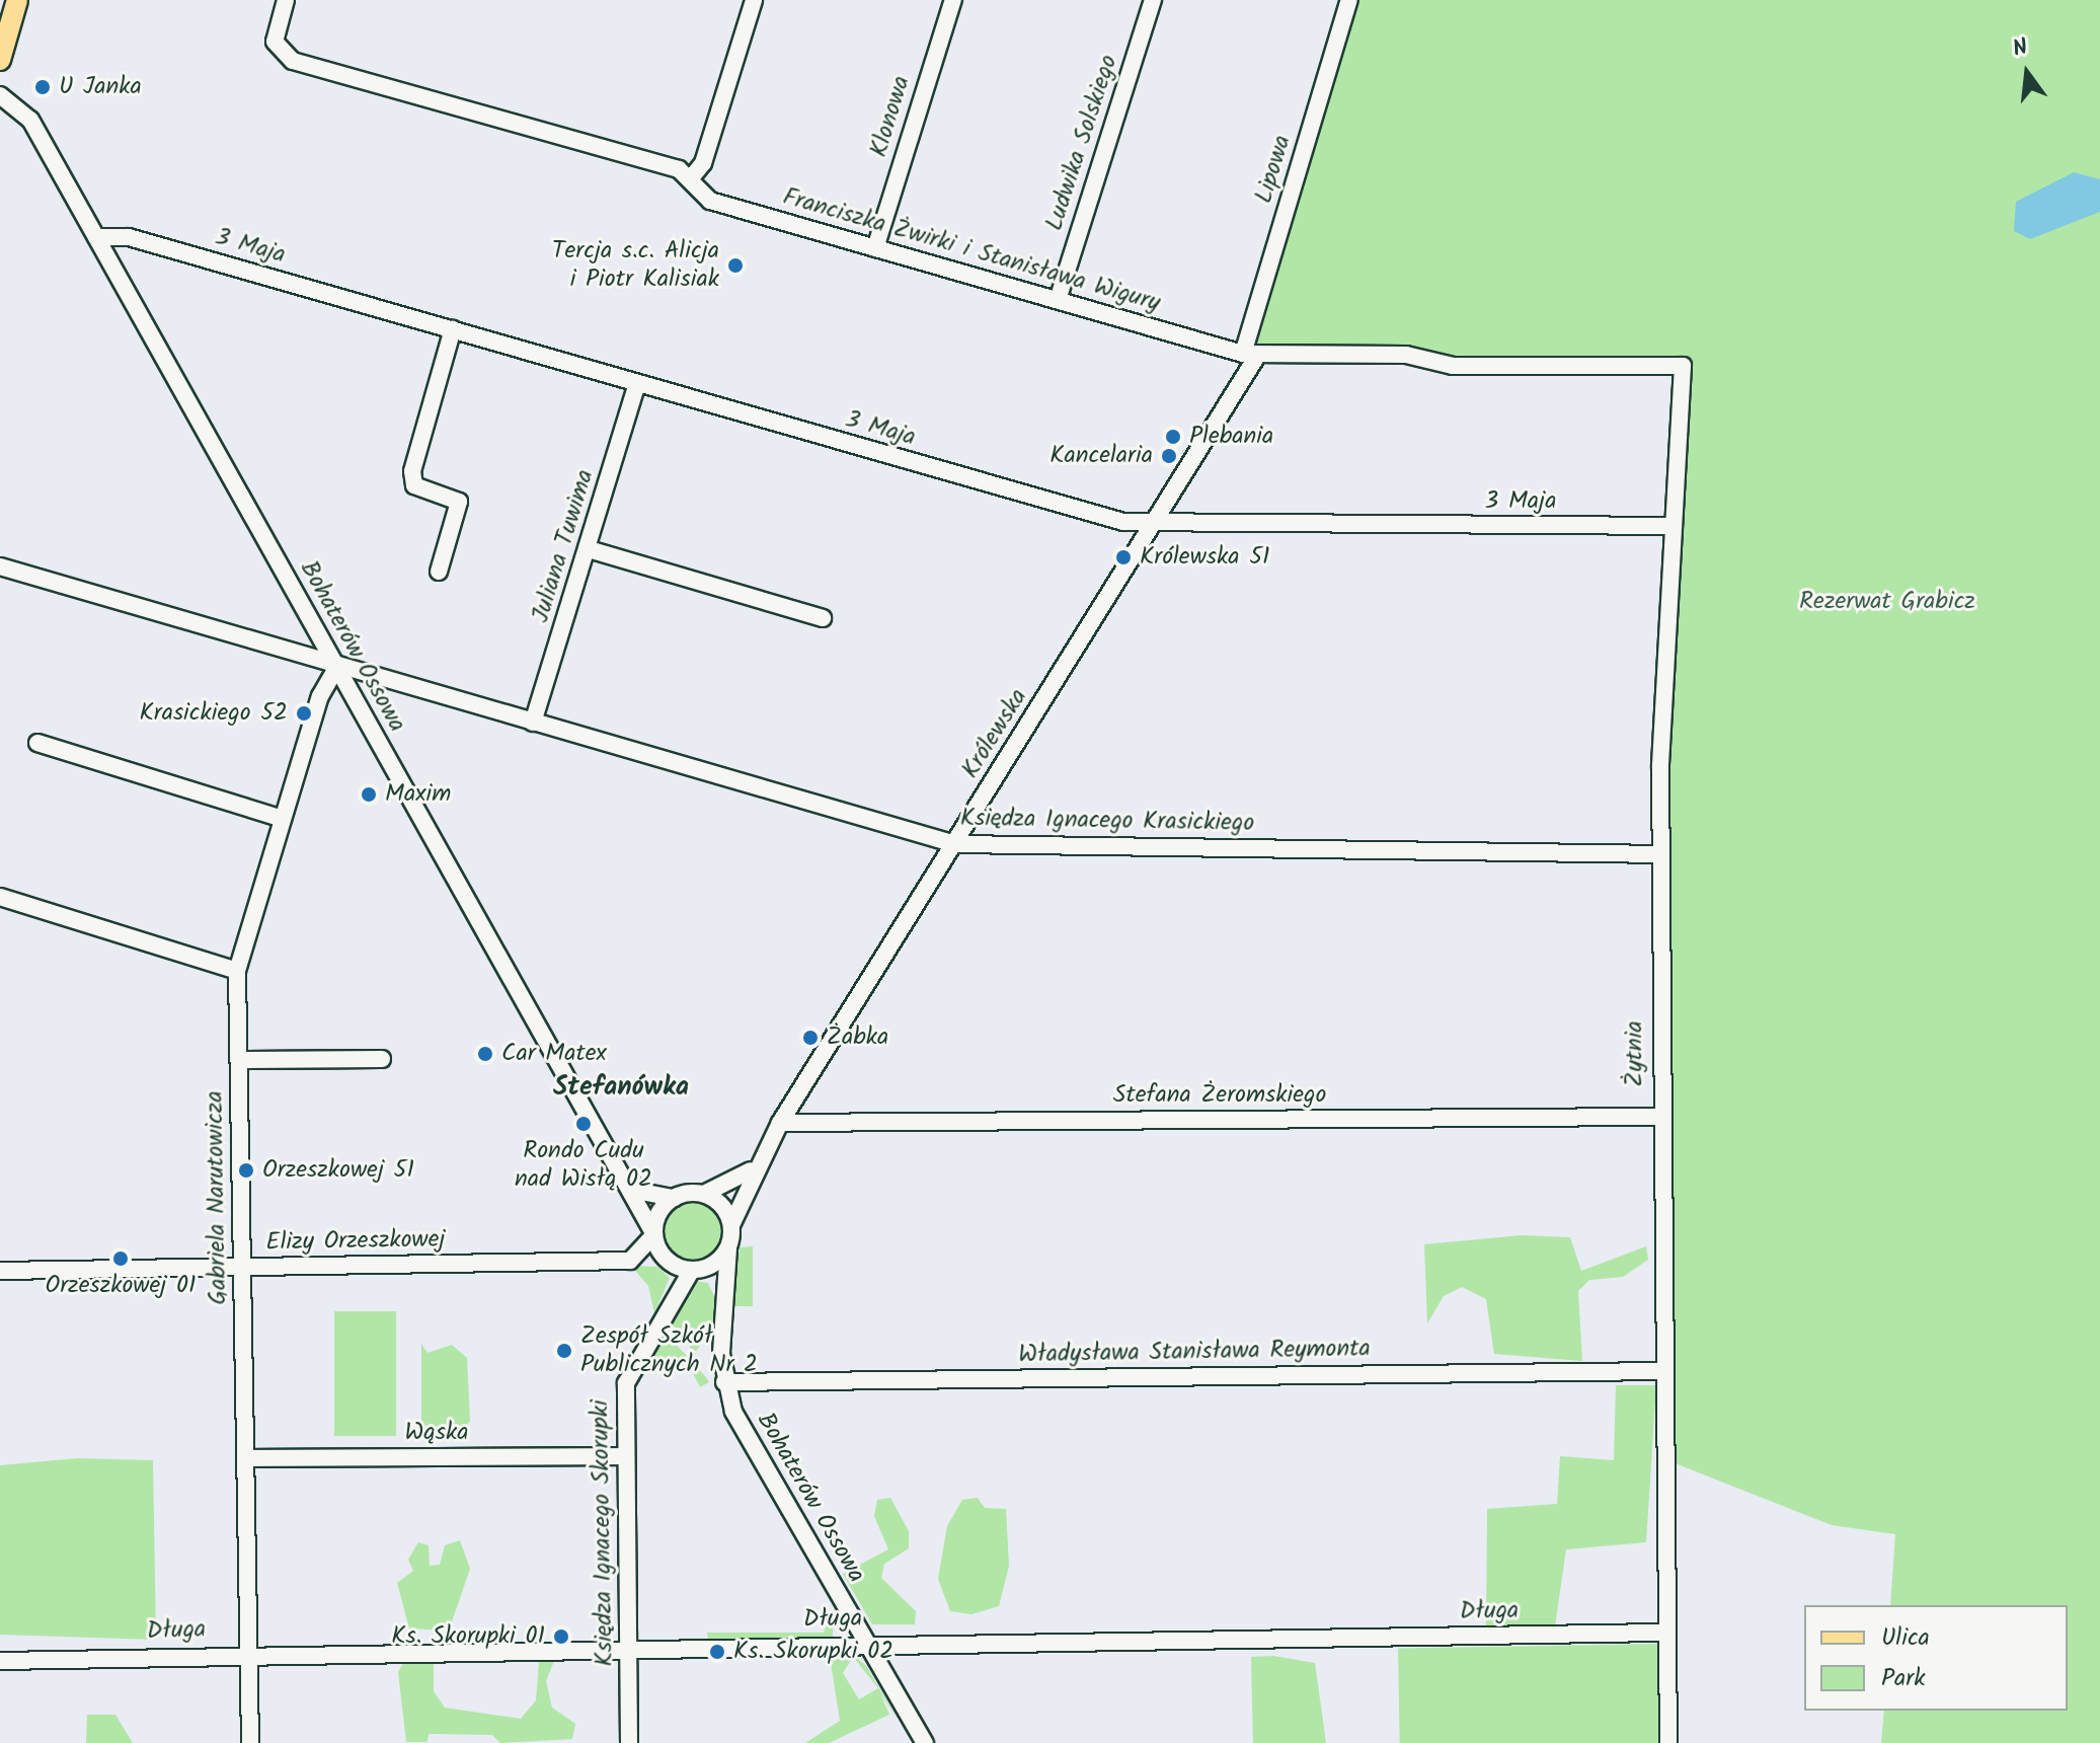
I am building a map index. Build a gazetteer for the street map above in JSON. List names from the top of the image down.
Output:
{
  "streets": {
    "street": [
      "Klonowa",
      "Ludwika Solskiego",
      "Lipowa",
      "3 Maja",
      "Franciszka Żwirki i Stanisława Wigury",
      "Juliana Tuwima",
      "Bohaterów Ossowa",
      "Królewska",
      "Księdza Ignacego Krasickiego",
      "Żytnia",
      "Stefana Żeromskiego",
      "Gabriela Narutowicza",
      "Elizy Orzeszkowej",
      "Władysława Stanisława Reymonta",
      "Wąska",
      "Księdza Ignacego Skorupki",
      "Długa"
    ]
  },
  "crossings": [
    ["Klonowa", "Franciszka Żwirki i Stanisława Wigury"],
    ["Ludwika Solskiego", "Franciszka Żwirki i Stanisława Wigury"],
    ["Lipowa", "Franciszka Żwirki i Stanisława Wigury"],
    ["Lipowa", "Królewska"],
    ["3 Maja", "Juliana Tuwima"],
    ["3 Maja", "Bohaterów Ossowa"],
    ["3 Maja", "Królewska"],
    ["3 Maja", "Żytnia"],
    ["Franciszka Żwirki i Stanisława Wigury", "Królewska"],
    ["Franciszka Żwirki i Stanisława Wigury", "Żytnia"],
    ["Juliana Tuwima", "Księdza Ignacego Krasickiego"],
    ["Bohaterów Ossowa", "Królewska"],
    ["Bohaterów Ossowa", "Księdza Ignacego Krasickiego"],
    ["Bohaterów Ossowa", "Gabriela Narutowicza"],
    ["Bohaterów Ossowa", "Elizy Orzeszkowej"],
    ["Bohaterów Ossowa", "Władysława Stanisława Reymonta"],
    ["Bohaterów Ossowa", "Księdza Ignacego Skorupki"],
    ["Bohaterów Ossowa", "Długa"],
    ["Królewska", "Księdza Ignacego Krasickiego"],
    ["Królewska", "Stefana Żeromskiego"],
    ["Królewska", "Elizy Orzeszkowej"],
    ["Królewska", "Księdza Ignacego Skorupki"],
    ["Księdza Ignacego Krasickiego", "Żytnia"],
    ["Księdza Ignacego Krasickiego", "Gabriela Narutowicza"],
    ["Żytnia", "Stefana Żeromskiego"],
    ["Żytnia", "Władysława Stanisława Reymonta"],
    ["Żytnia", "Długa"],
    ["Gabriela Narutowicza", "Elizy Orzeszkowej"],
    ["Gabriela Narutowicza", "Wąska"],
    ["Gabriela Narutowicza", "Długa"],
    ["Elizy Orzeszkowej", "Księdza Ignacego Skorupki"],
    ["Wąska", "Księdza Ignacego Skorupki"],
    ["Księdza Ignacego Skorupki", "Długa"]
  ],
  "districts": ["Stefanówka"],
  "parks": ["Rezerwat Grabicz"],
  "places": [
    "U Janka",
    "Tercja s.c. Alicja i Piotr Kalisiak",
    "Plebania",
    "Kancelaria",
    "Królewska 51",
    "Krasickiego 52",
    "Maxim",
    "Żabka",
    "Car Matex",
    "Rondo Cudu nad Wisłą 02",
    "Orzeszkowej 51",
    "Orzeszkowej 01",
    "Zespół Szkół Publicznych Nr 2",
    "Ks. Skorupki 01",
    "Ks. Skorupki 02"
  ],
  "legend": ["Ulica", "Park"],
  "north": "top"
}
